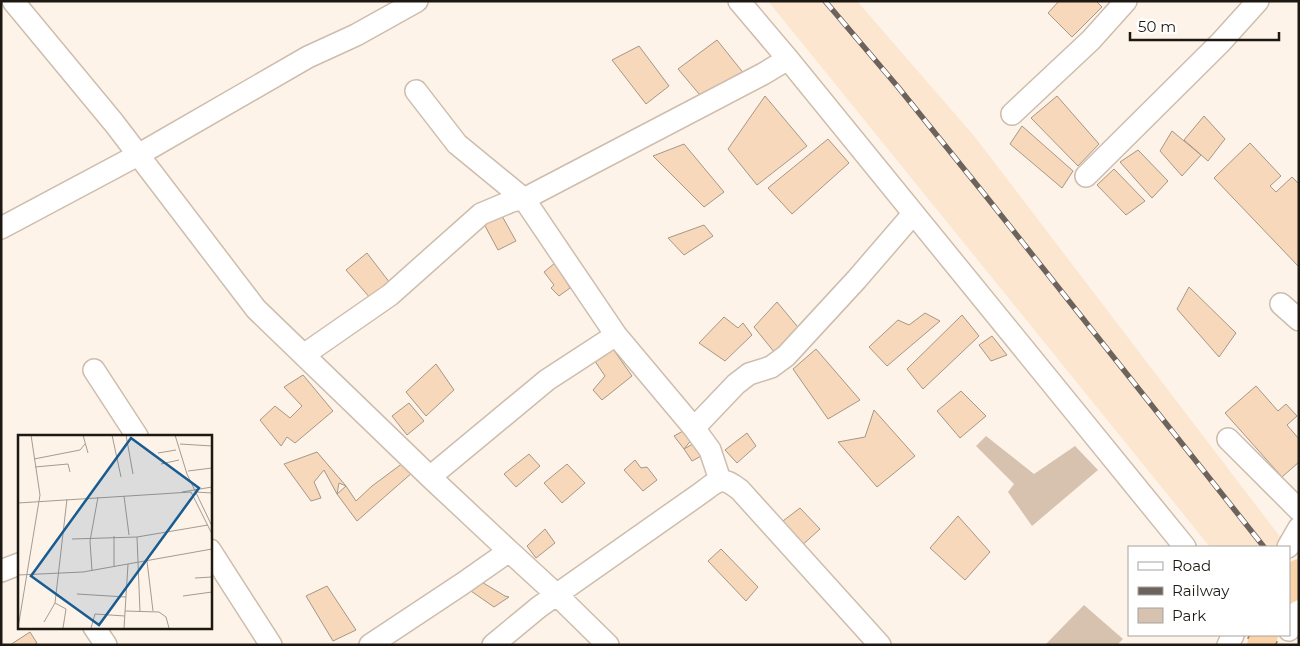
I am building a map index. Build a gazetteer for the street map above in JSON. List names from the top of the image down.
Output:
{
  "legend": ["Road", "Railway", "Park"],
  "scale_bar": "50 m"
}
